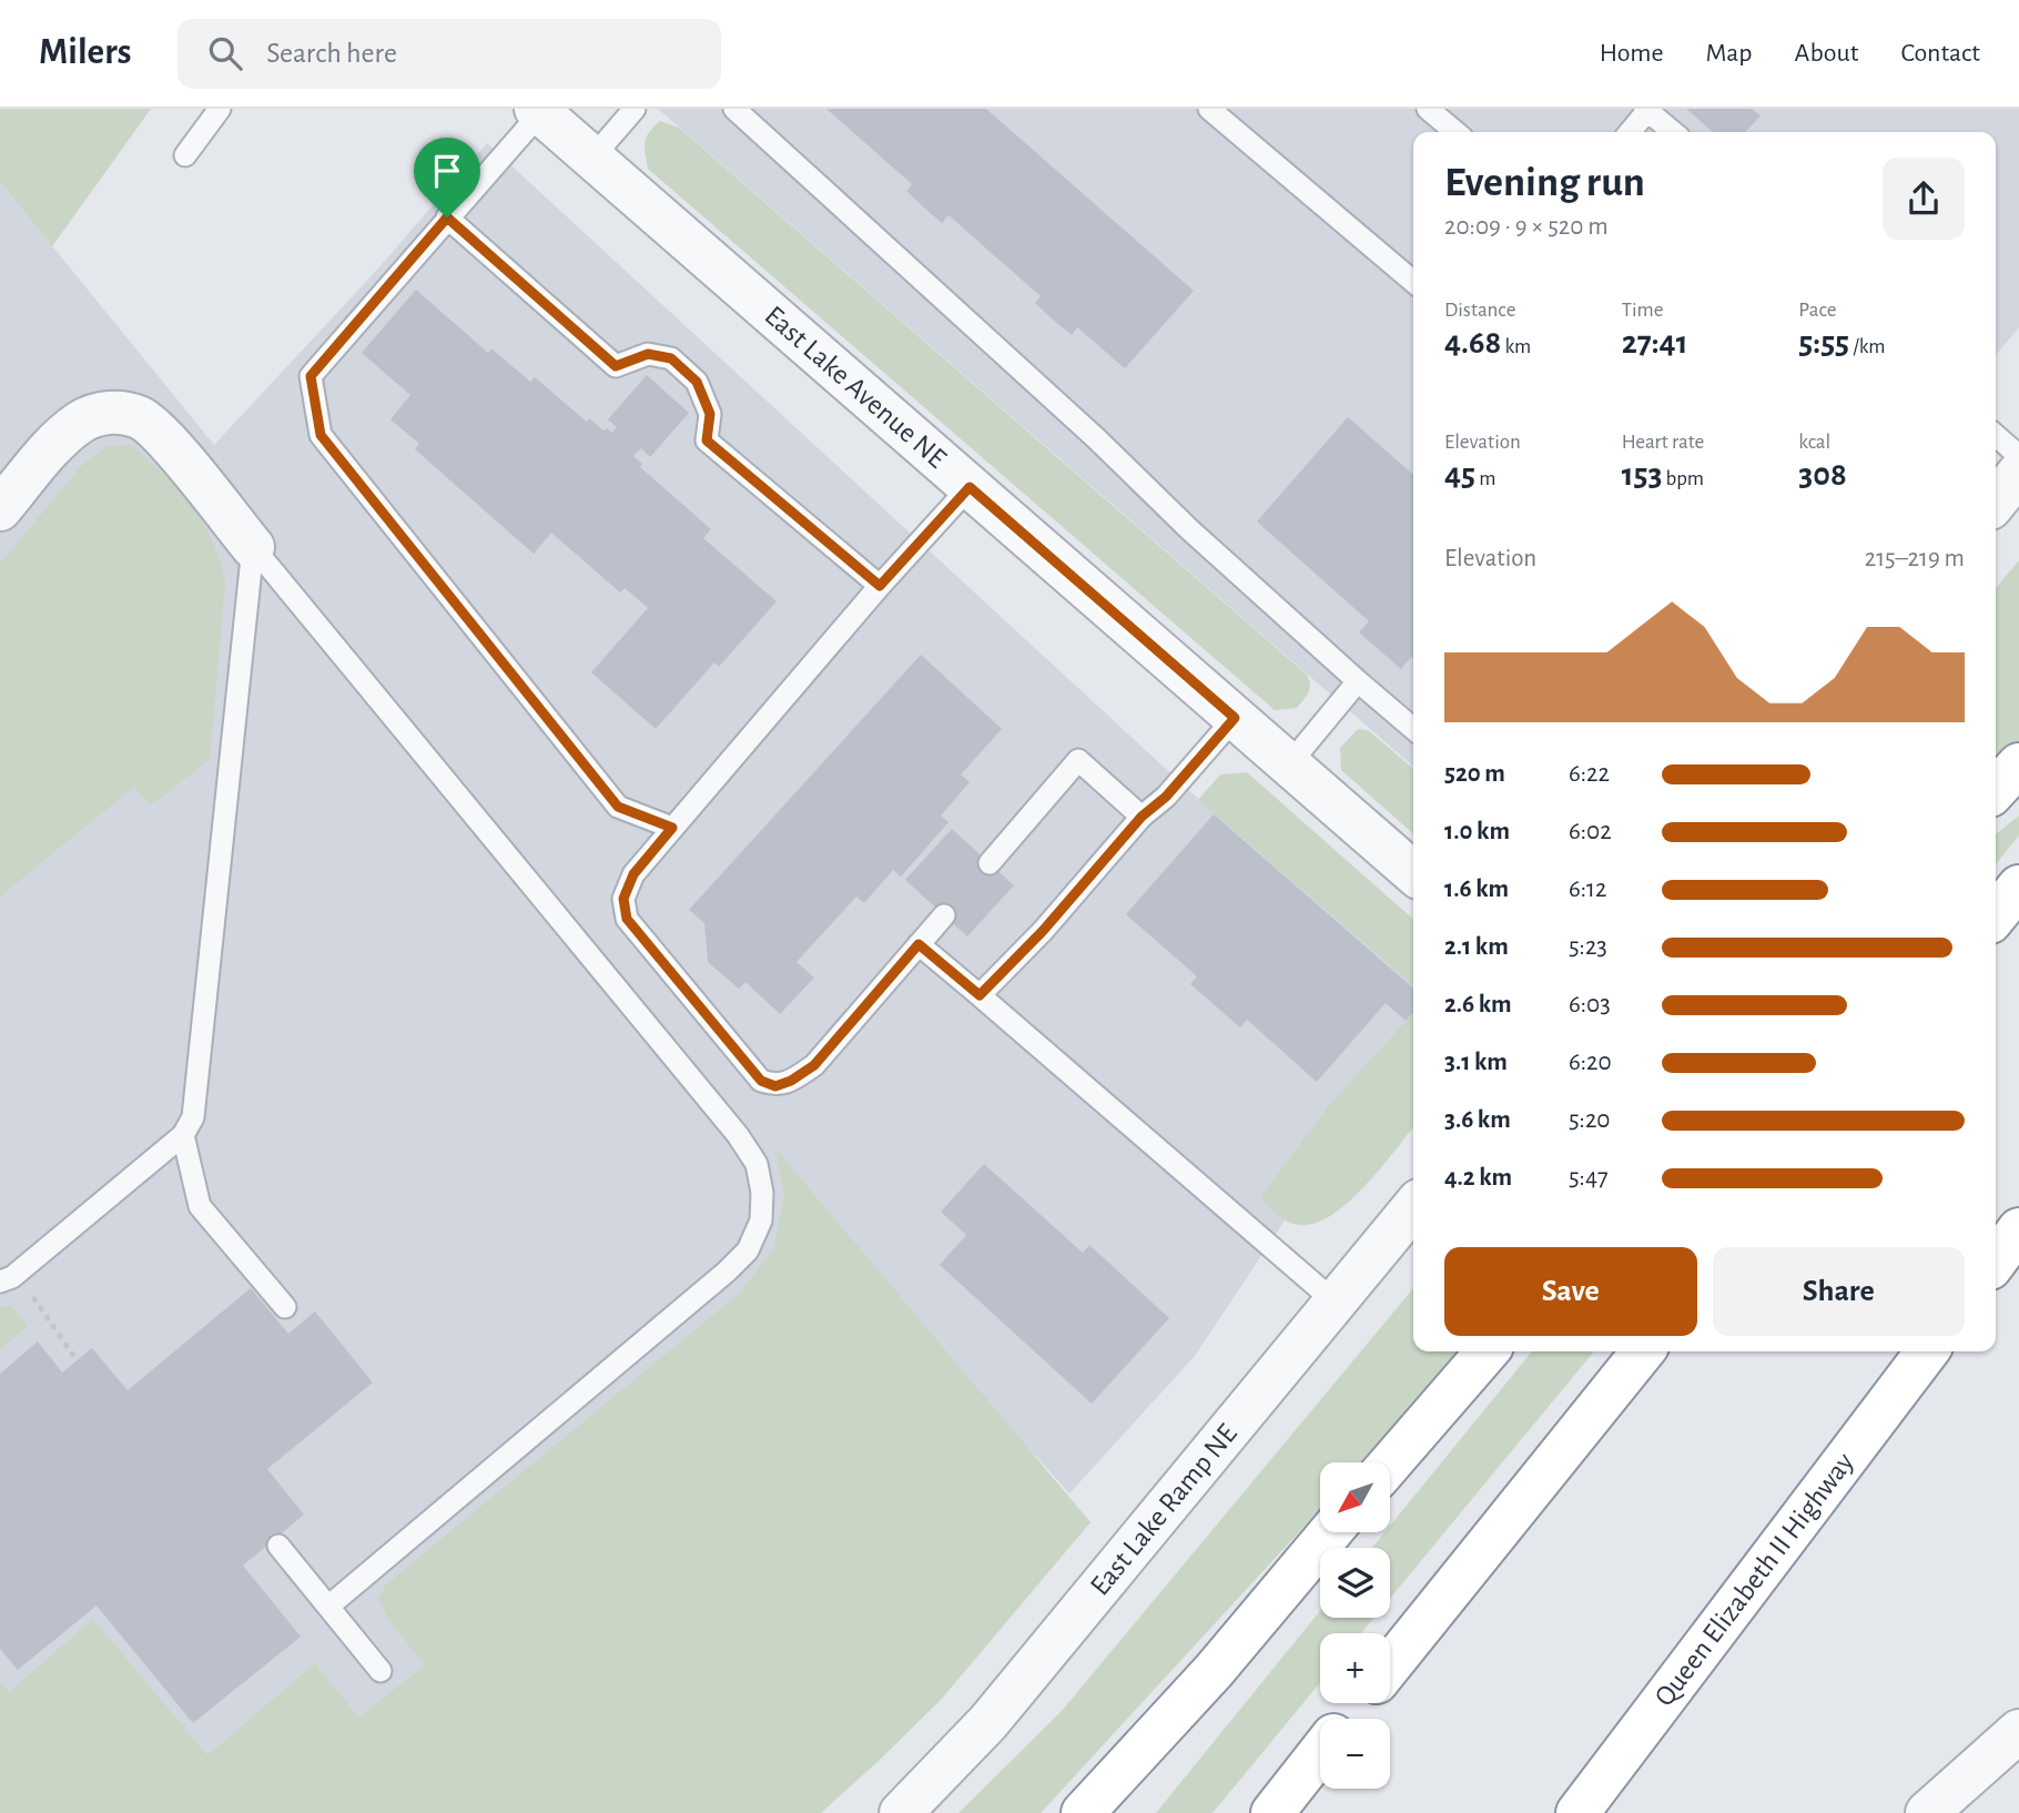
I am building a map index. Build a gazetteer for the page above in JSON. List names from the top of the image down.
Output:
{
  "streets": {
    "highway": ["Queen Elizabeth II Highway"],
    "street": ["East Lake Avenue NE", "East Lake Ramp NE"]
  },
  "north": "bottom left",
  "page": {
    "header": "Milers",
    "search": "Search here",
    "nav": [
      "Home",
      "Map",
      "About",
      "Contact"
    ],
    "heading": ["Evening run", "20:09 · 9 × 520 m"],
    "stats": [
      ["Distance", "4.68 km"],
      ["Time", "27:41"],
      ["Pace", "5:55 /km"],
      ["Elevation", "45 m"],
      ["Heart rate", "153 bpm"],
      ["kcal", "308"]
    ],
    "chart": ["Elevation", "215–219 m"],
    "list": [
      {
        "name": "520 m",
        "note": "6:22"
      },
      {
        "name": "1.0 km",
        "note": "6:02"
      },
      {
        "name": "1.6 km",
        "note": "6:12"
      },
      {
        "name": "2.1 km",
        "note": "5:23"
      },
      {
        "name": "2.6 km",
        "note": "6:03"
      },
      {
        "name": "3.1 km",
        "note": "6:20"
      },
      {
        "name": "3.6 km",
        "note": "5:20"
      },
      {
        "name": "4.2 km",
        "note": "5:47"
      }
    ],
    "buttons": ["Save", "Share"],
    "map_buttons": ["+", "−"]
  }
}
